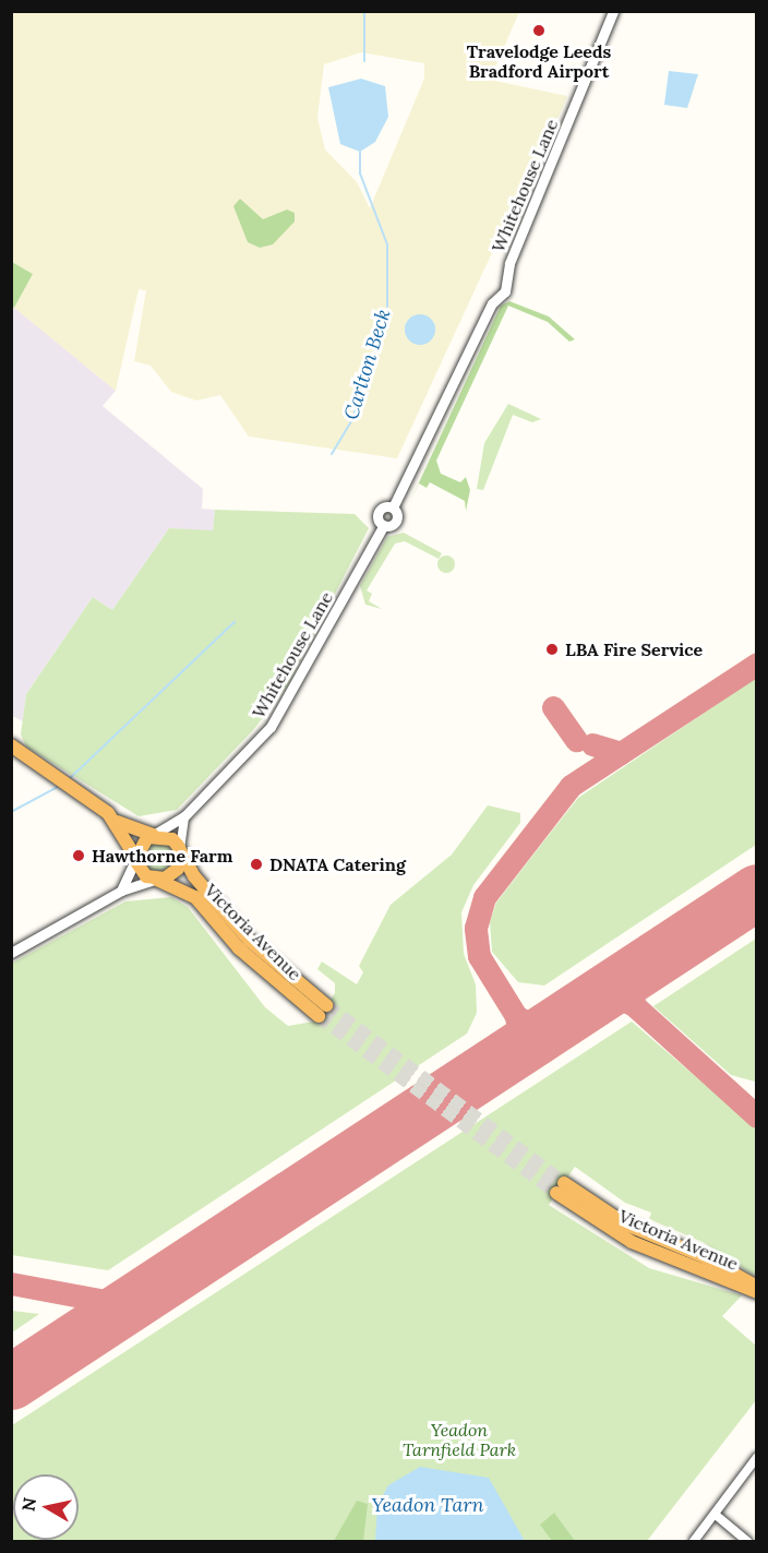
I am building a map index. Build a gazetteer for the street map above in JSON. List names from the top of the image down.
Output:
{
  "streets": {
    "highway": ["Victoria Avenue"],
    "street": ["Whitehouse Lane"]
  },
  "crossings": [
    ["Whitehouse Lane", "Victoria Avenue"]
  ],
  "water": ["Carlton Beck", "Yeadon Tarn"],
  "parks": ["Yeadon Tarnfield Park"],
  "places": [
    "Travelodge Leeds Bradford Airport",
    "LBA Fire Service",
    "Hawthorne Farm",
    "DNATA Catering"
  ],
  "north": "left"
}
